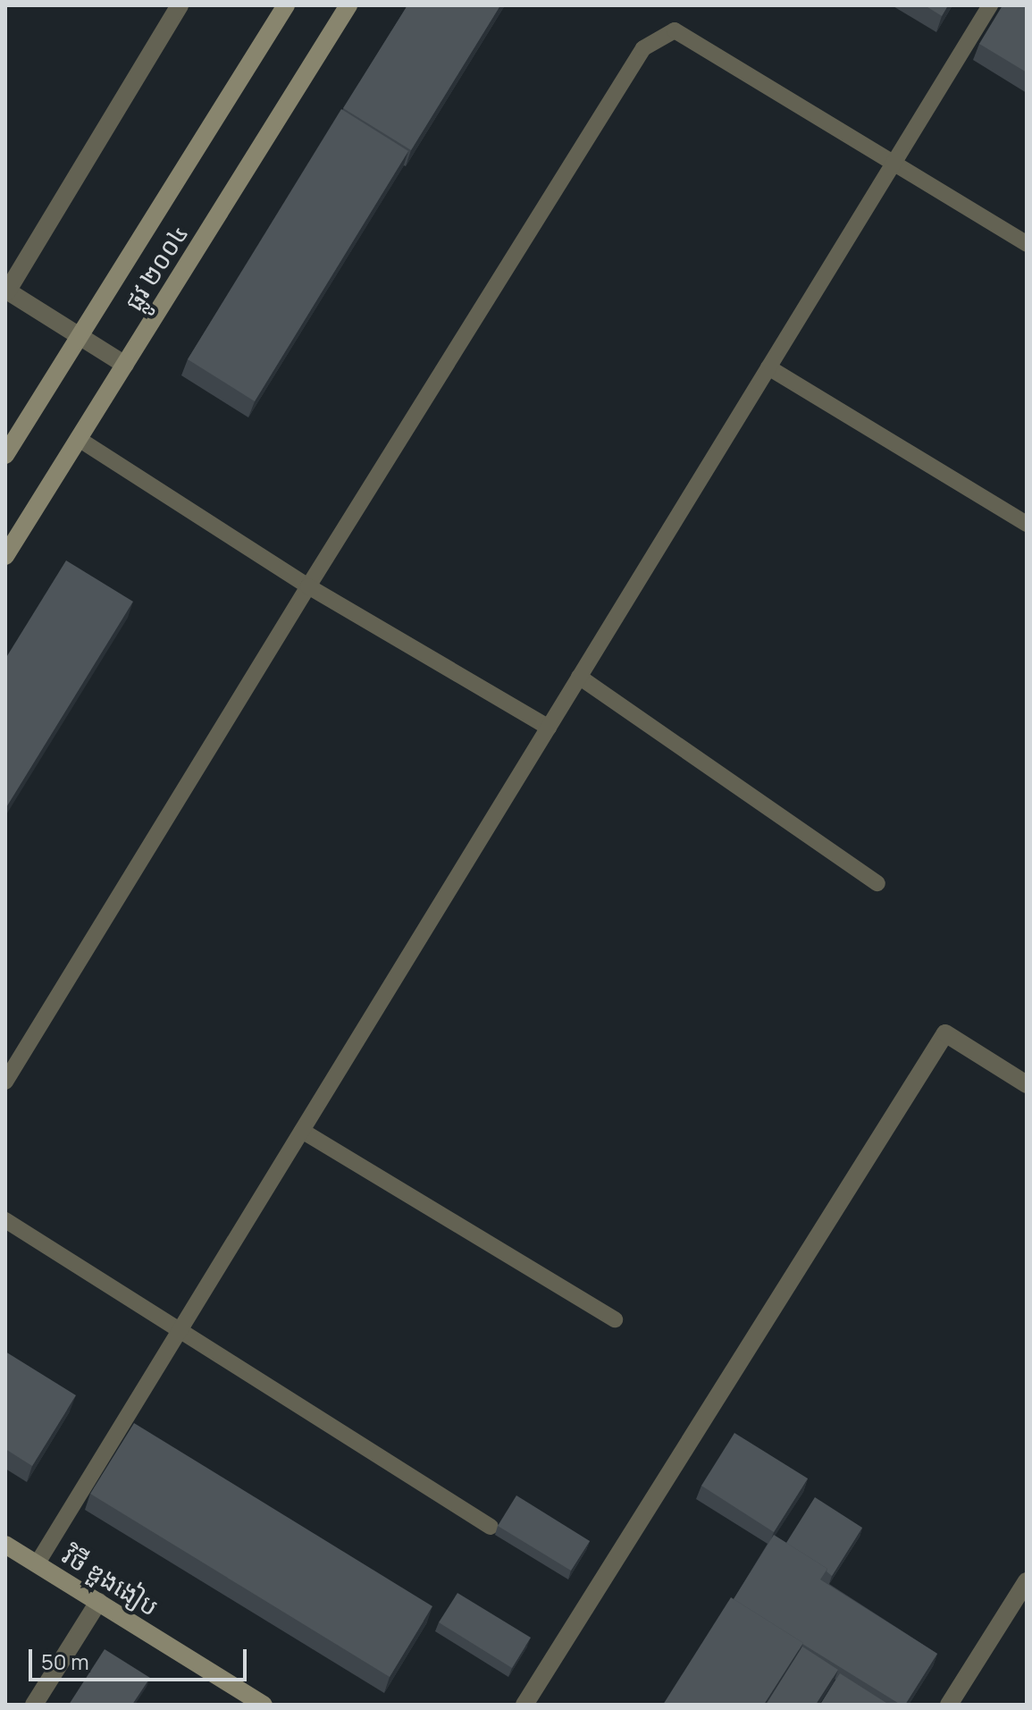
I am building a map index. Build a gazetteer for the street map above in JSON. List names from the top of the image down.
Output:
{
  "streets": {
    "main road": ["ផ្លូវ ២០០៤", "វិថី ឌួងងៀប"]
  },
  "scale_bar": "50 m"
}
